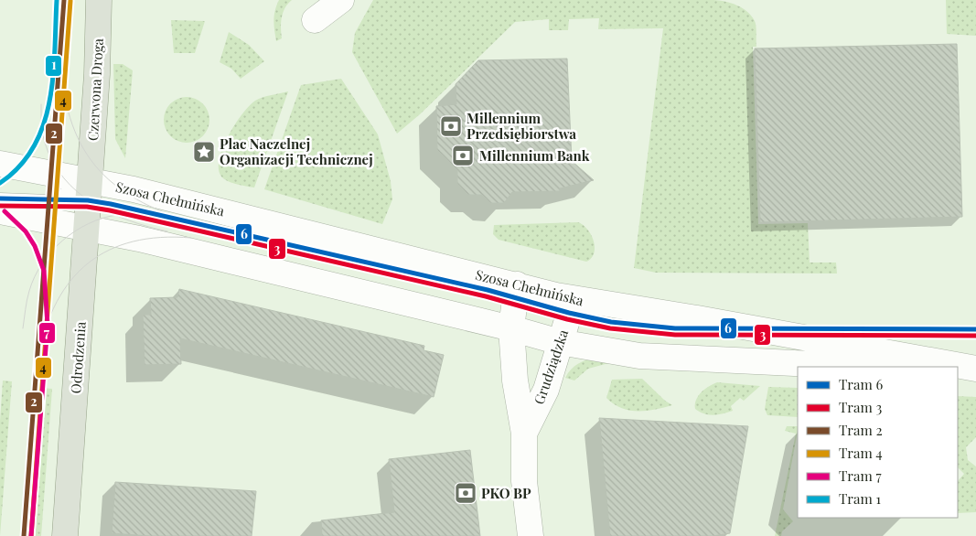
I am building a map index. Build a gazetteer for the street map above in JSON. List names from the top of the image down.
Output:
{
  "streets": {
    "main road": ["Czerwona Droga", "Odrodzenia"],
    "street": ["Szosa Chełmińska", "Grudziądzka"]
  },
  "crossings": [
    ["Czerwona Droga", "Szosa Chełmińska"],
    ["Czerwona Droga", "Odrodzenia"],
    ["Szosa Chełmińska", "Odrodzenia"],
    ["Szosa Chełmińska", "Grudziądzka"]
  ],
  "places": {
    "bank": ["Millennium Przedsiębiorstwa", "Millennium Bank", "PKO BP"],
    "place": ["Plac Naczelnej Organizacji Technicznej"]
  },
  "lines": [
    "tram line 2",
    "tram line 1",
    "tram line 4",
    "tram line 6",
    "tram line 3",
    "tram line 7"
  ],
  "legend": [
    "Tram 6",
    "Tram 3",
    "Tram 2",
    "Tram 4",
    "Tram 7",
    "Tram 1"
  ]
}
